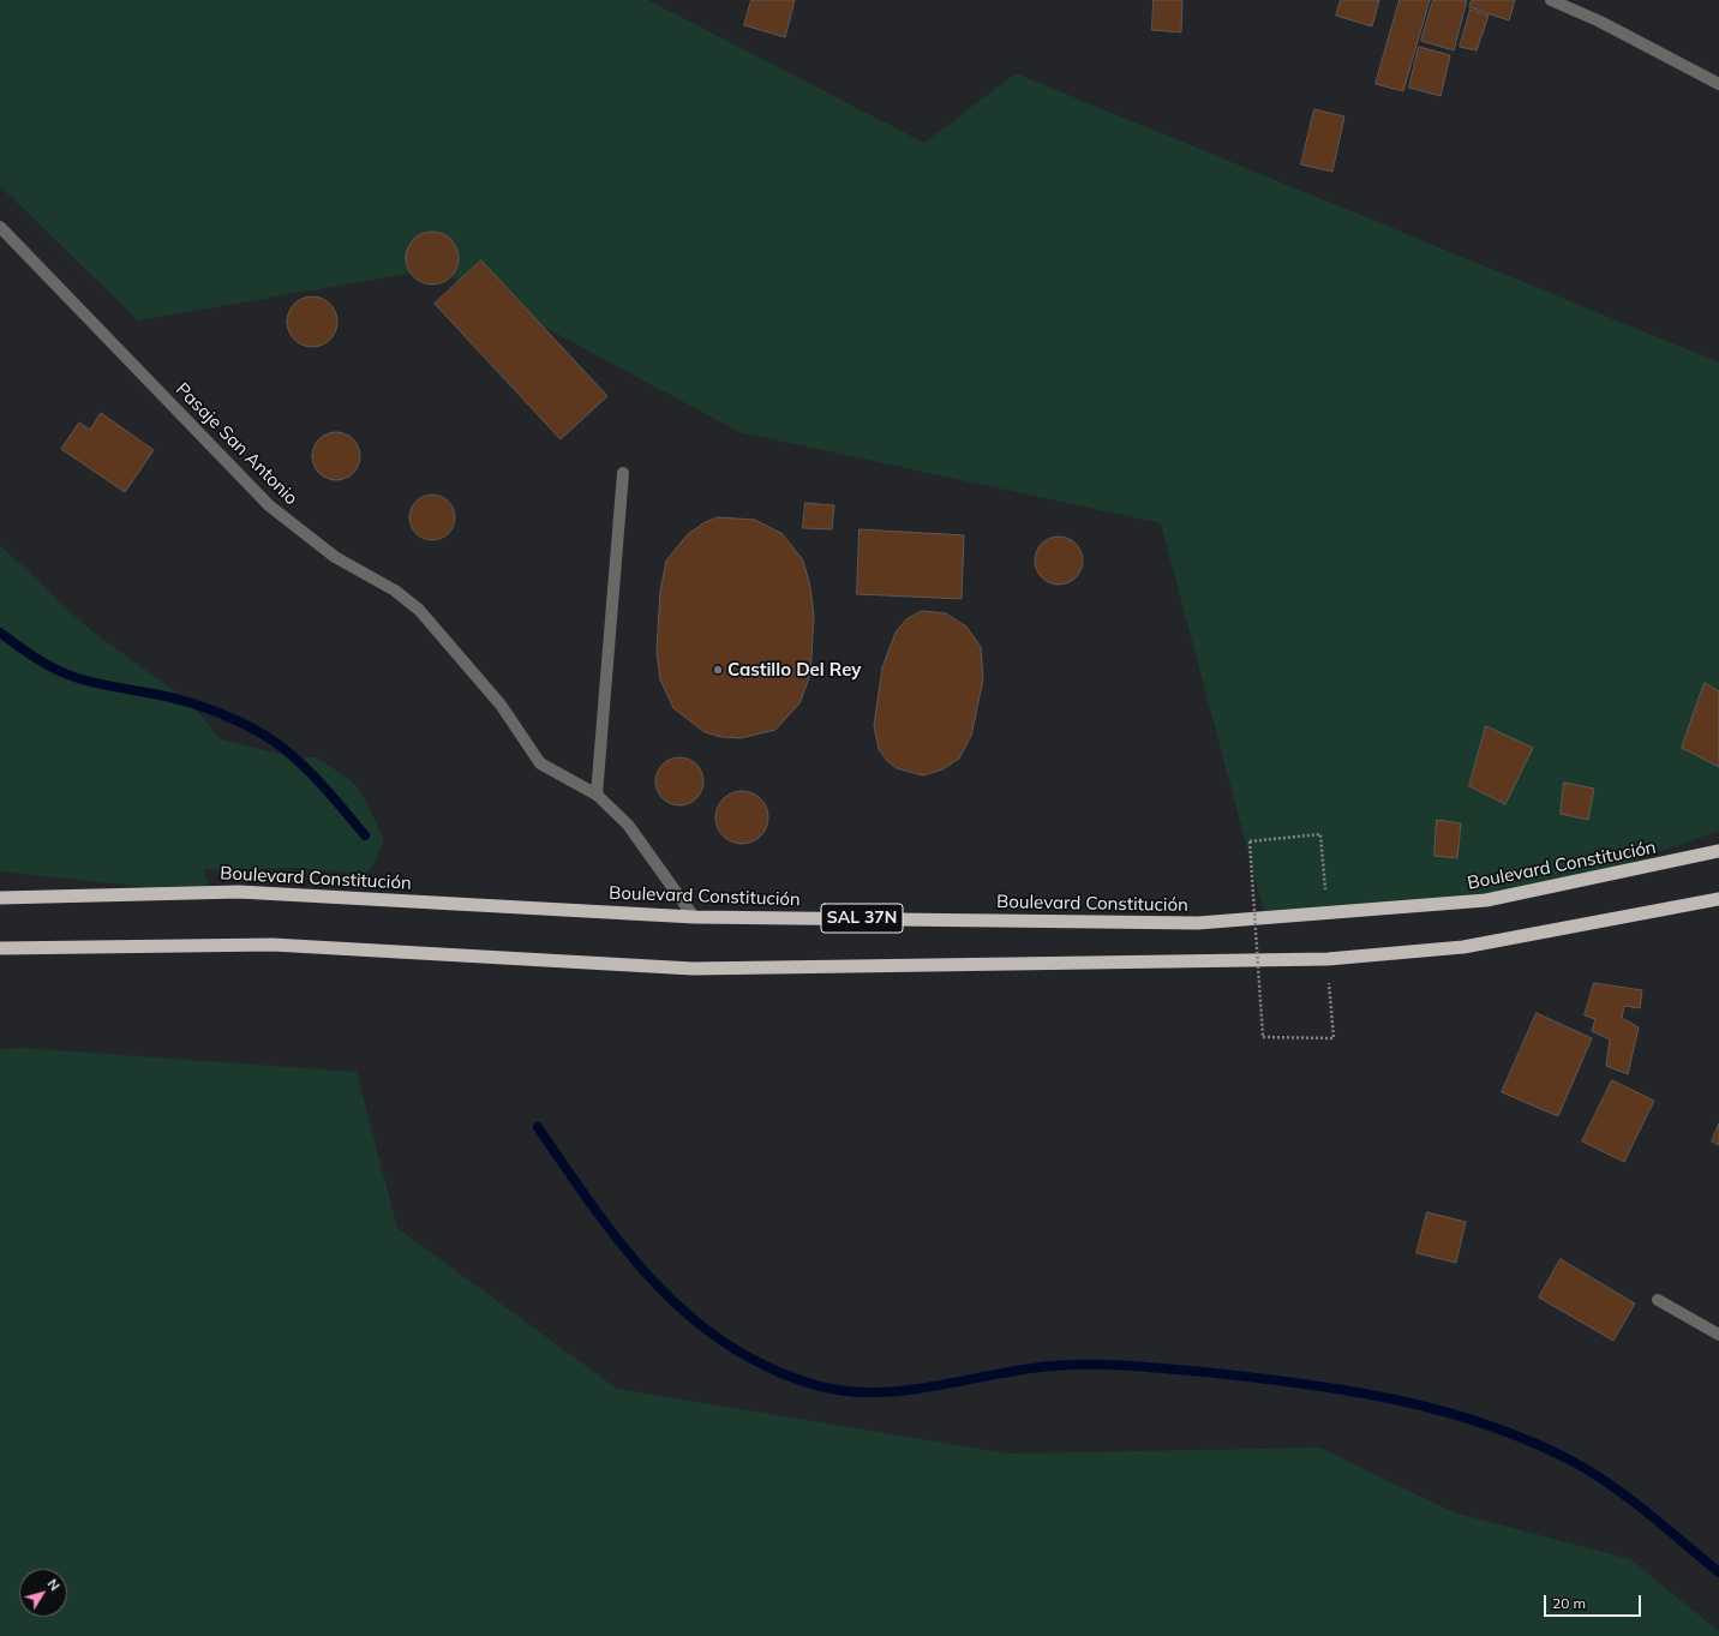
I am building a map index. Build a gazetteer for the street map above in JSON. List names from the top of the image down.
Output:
{
  "streets": {
    "highway": ["Boulevard Constitución", "SAL 37N"],
    "street": ["Pasaje San Antonio"]
  },
  "crossings": [
    ["Pasaje San Antonio", "Boulevard Constitución"]
  ],
  "places": ["Castillo Del Rey"],
  "scale_bar": "20 m",
  "north": "top right"
}
